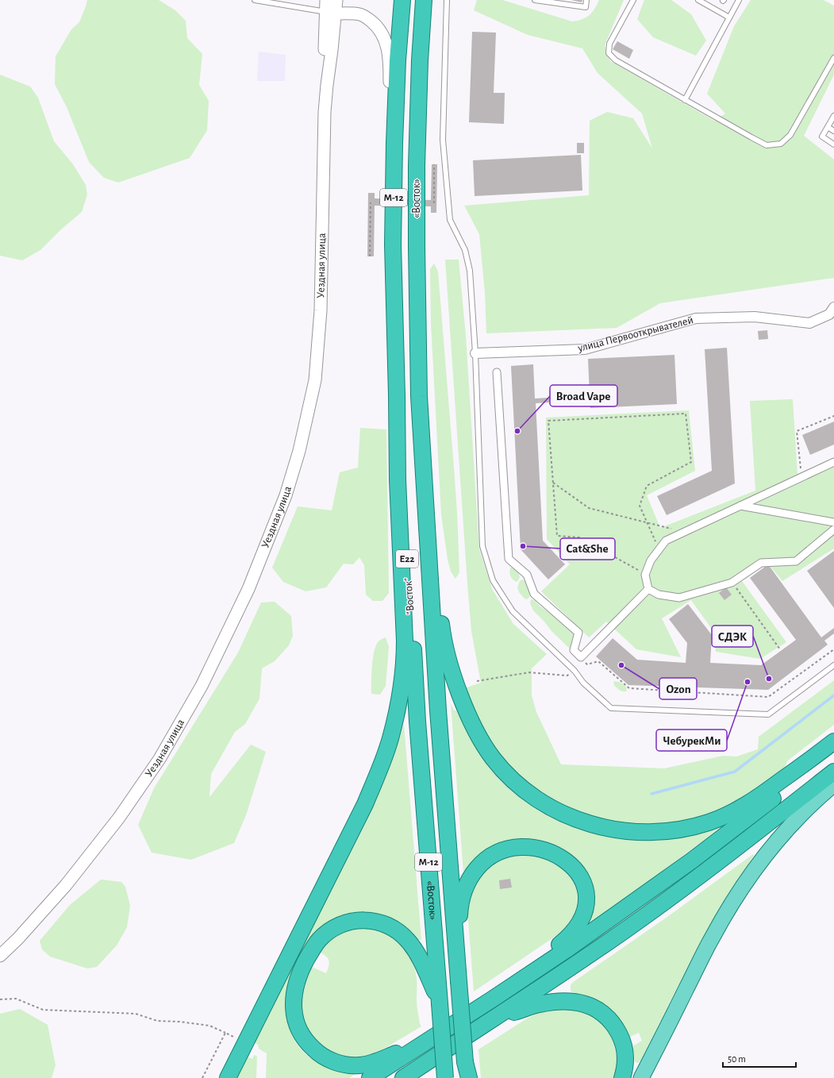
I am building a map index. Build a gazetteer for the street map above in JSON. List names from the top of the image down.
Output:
{
  "streets": {
    "highway": [
      "М-12",
      "«Восток»",
      "E22",
      "\"Восток\""
    ],
    "street": ["Уездная улица", "улица Первооткрывателей"]
  },
  "crossings": [
    ["«Восток»", "\"Восток\""]
  ],
  "places": [
    "Broad Vape",
    "Cat&She",
    "Ozon",
    "СДЭК",
    "ЧебурекМи"
  ],
  "scale_bar": "50 m"
}
